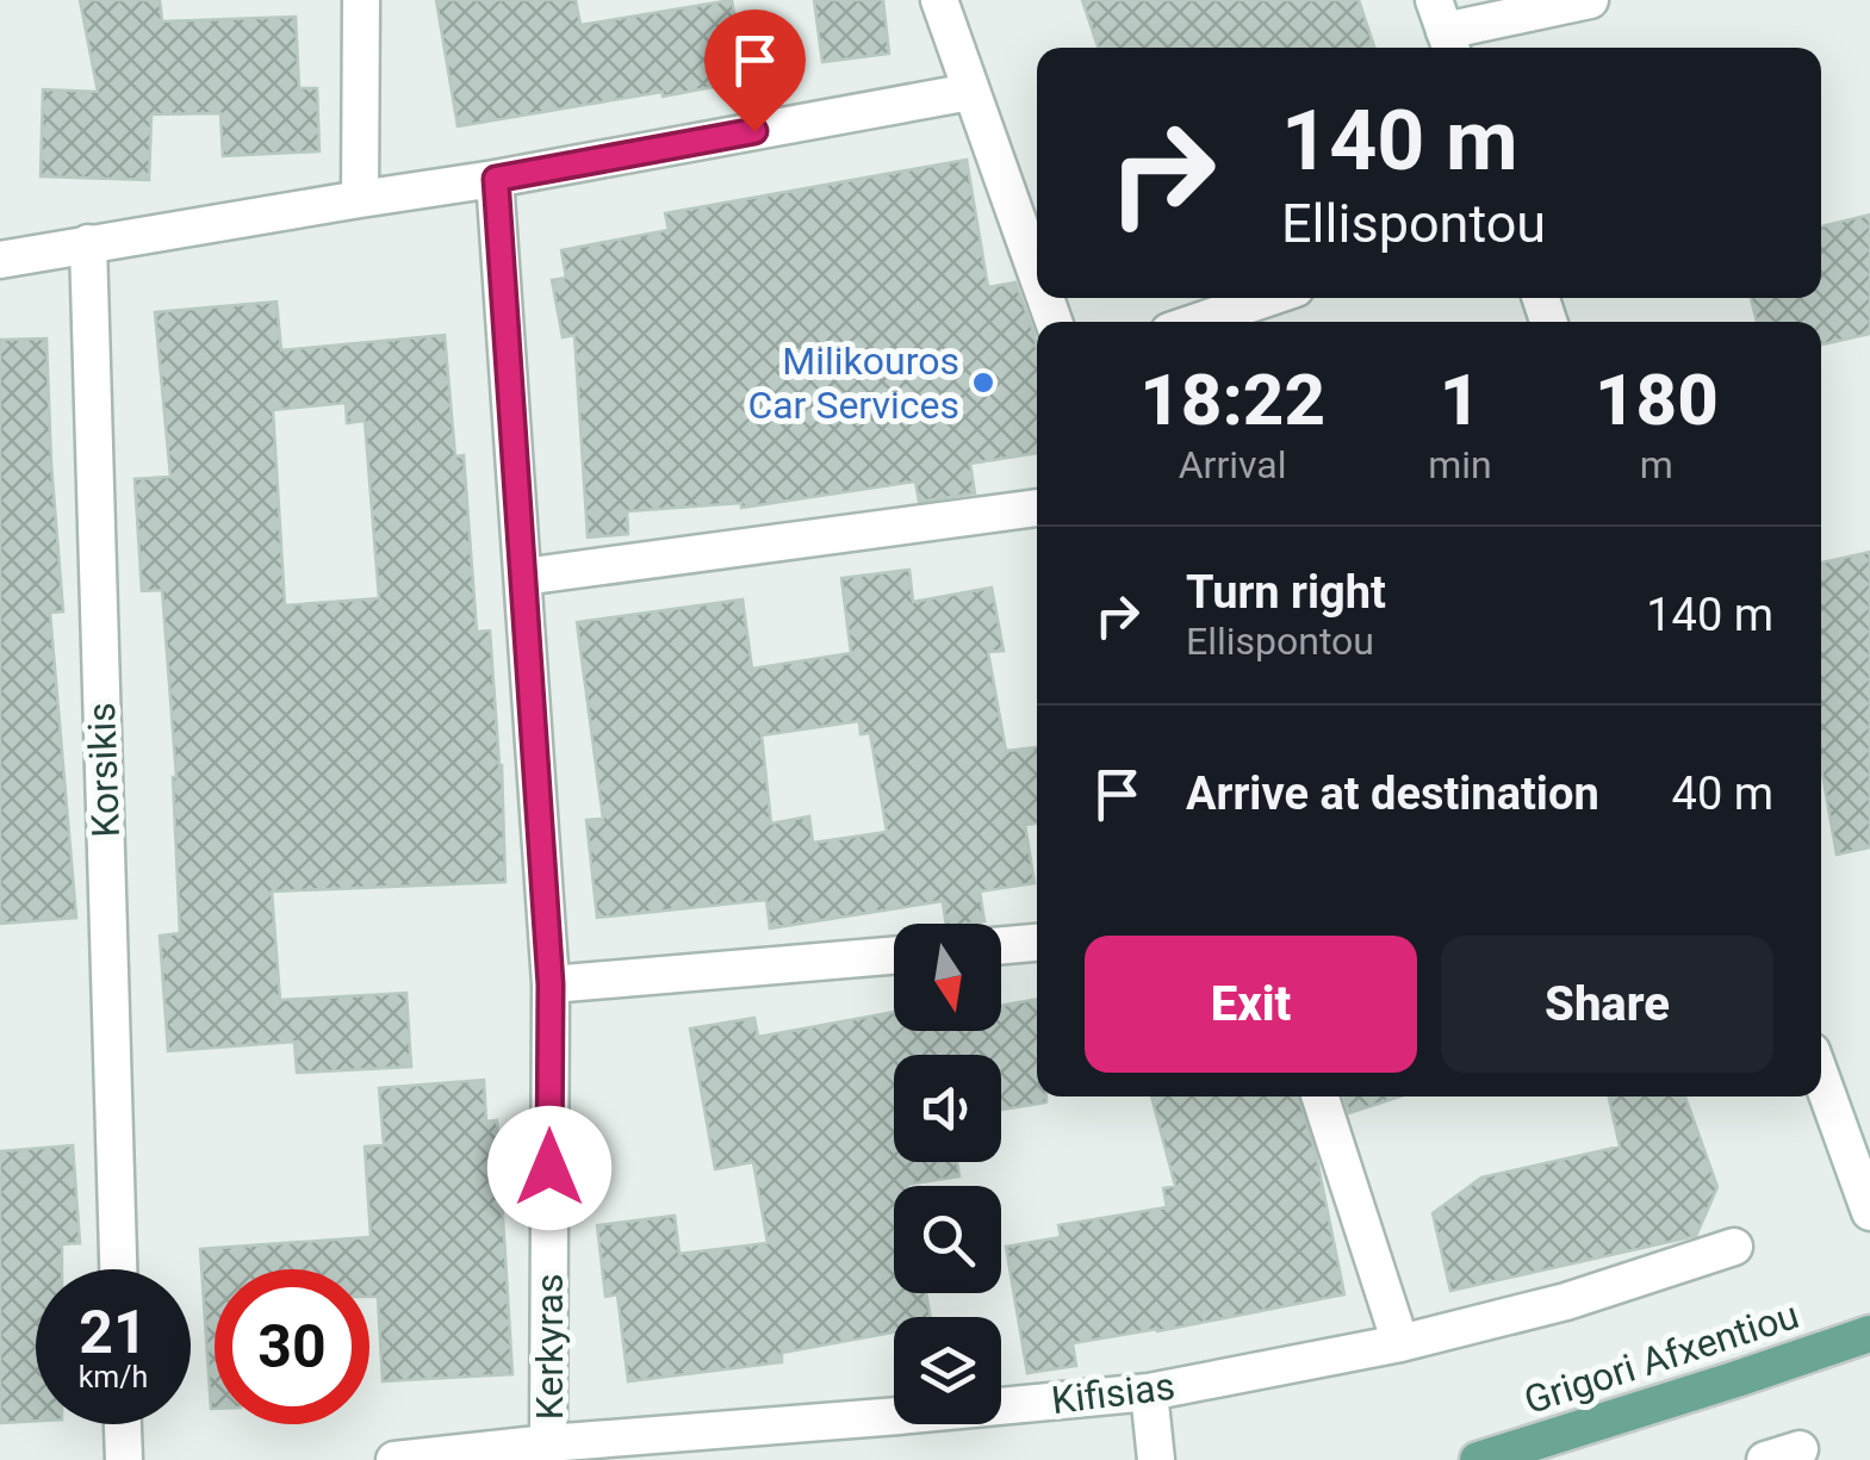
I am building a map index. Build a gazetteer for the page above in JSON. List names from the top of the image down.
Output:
{
  "streets": {
    "main road": ["Grigori Afxentiou"],
    "street": ["Korsikis", "Kerkyras", "Kifisias"]
  },
  "crossings": [
    ["Kerkyras", "Kifisias"]
  ],
  "places": ["Milikouros Car Services"],
  "north": "bottom",
  "page": {
    "turn": ["140 m", "Ellispontou"],
    "eta": [
      "18:22",
      "Arrival",
      "1",
      "min",
      "180",
      "m"
    ],
    "list": [
      {
        "name": "Turn right",
        "note": "Ellispontou",
        "value": "140 m"
      },
      {
        "name": "Arrive at destination",
        "value": "40 m"
      }
    ],
    "buttons": ["Exit", "Share"],
    "speed": "21 km/h",
    "limit": "30"
  }
}
